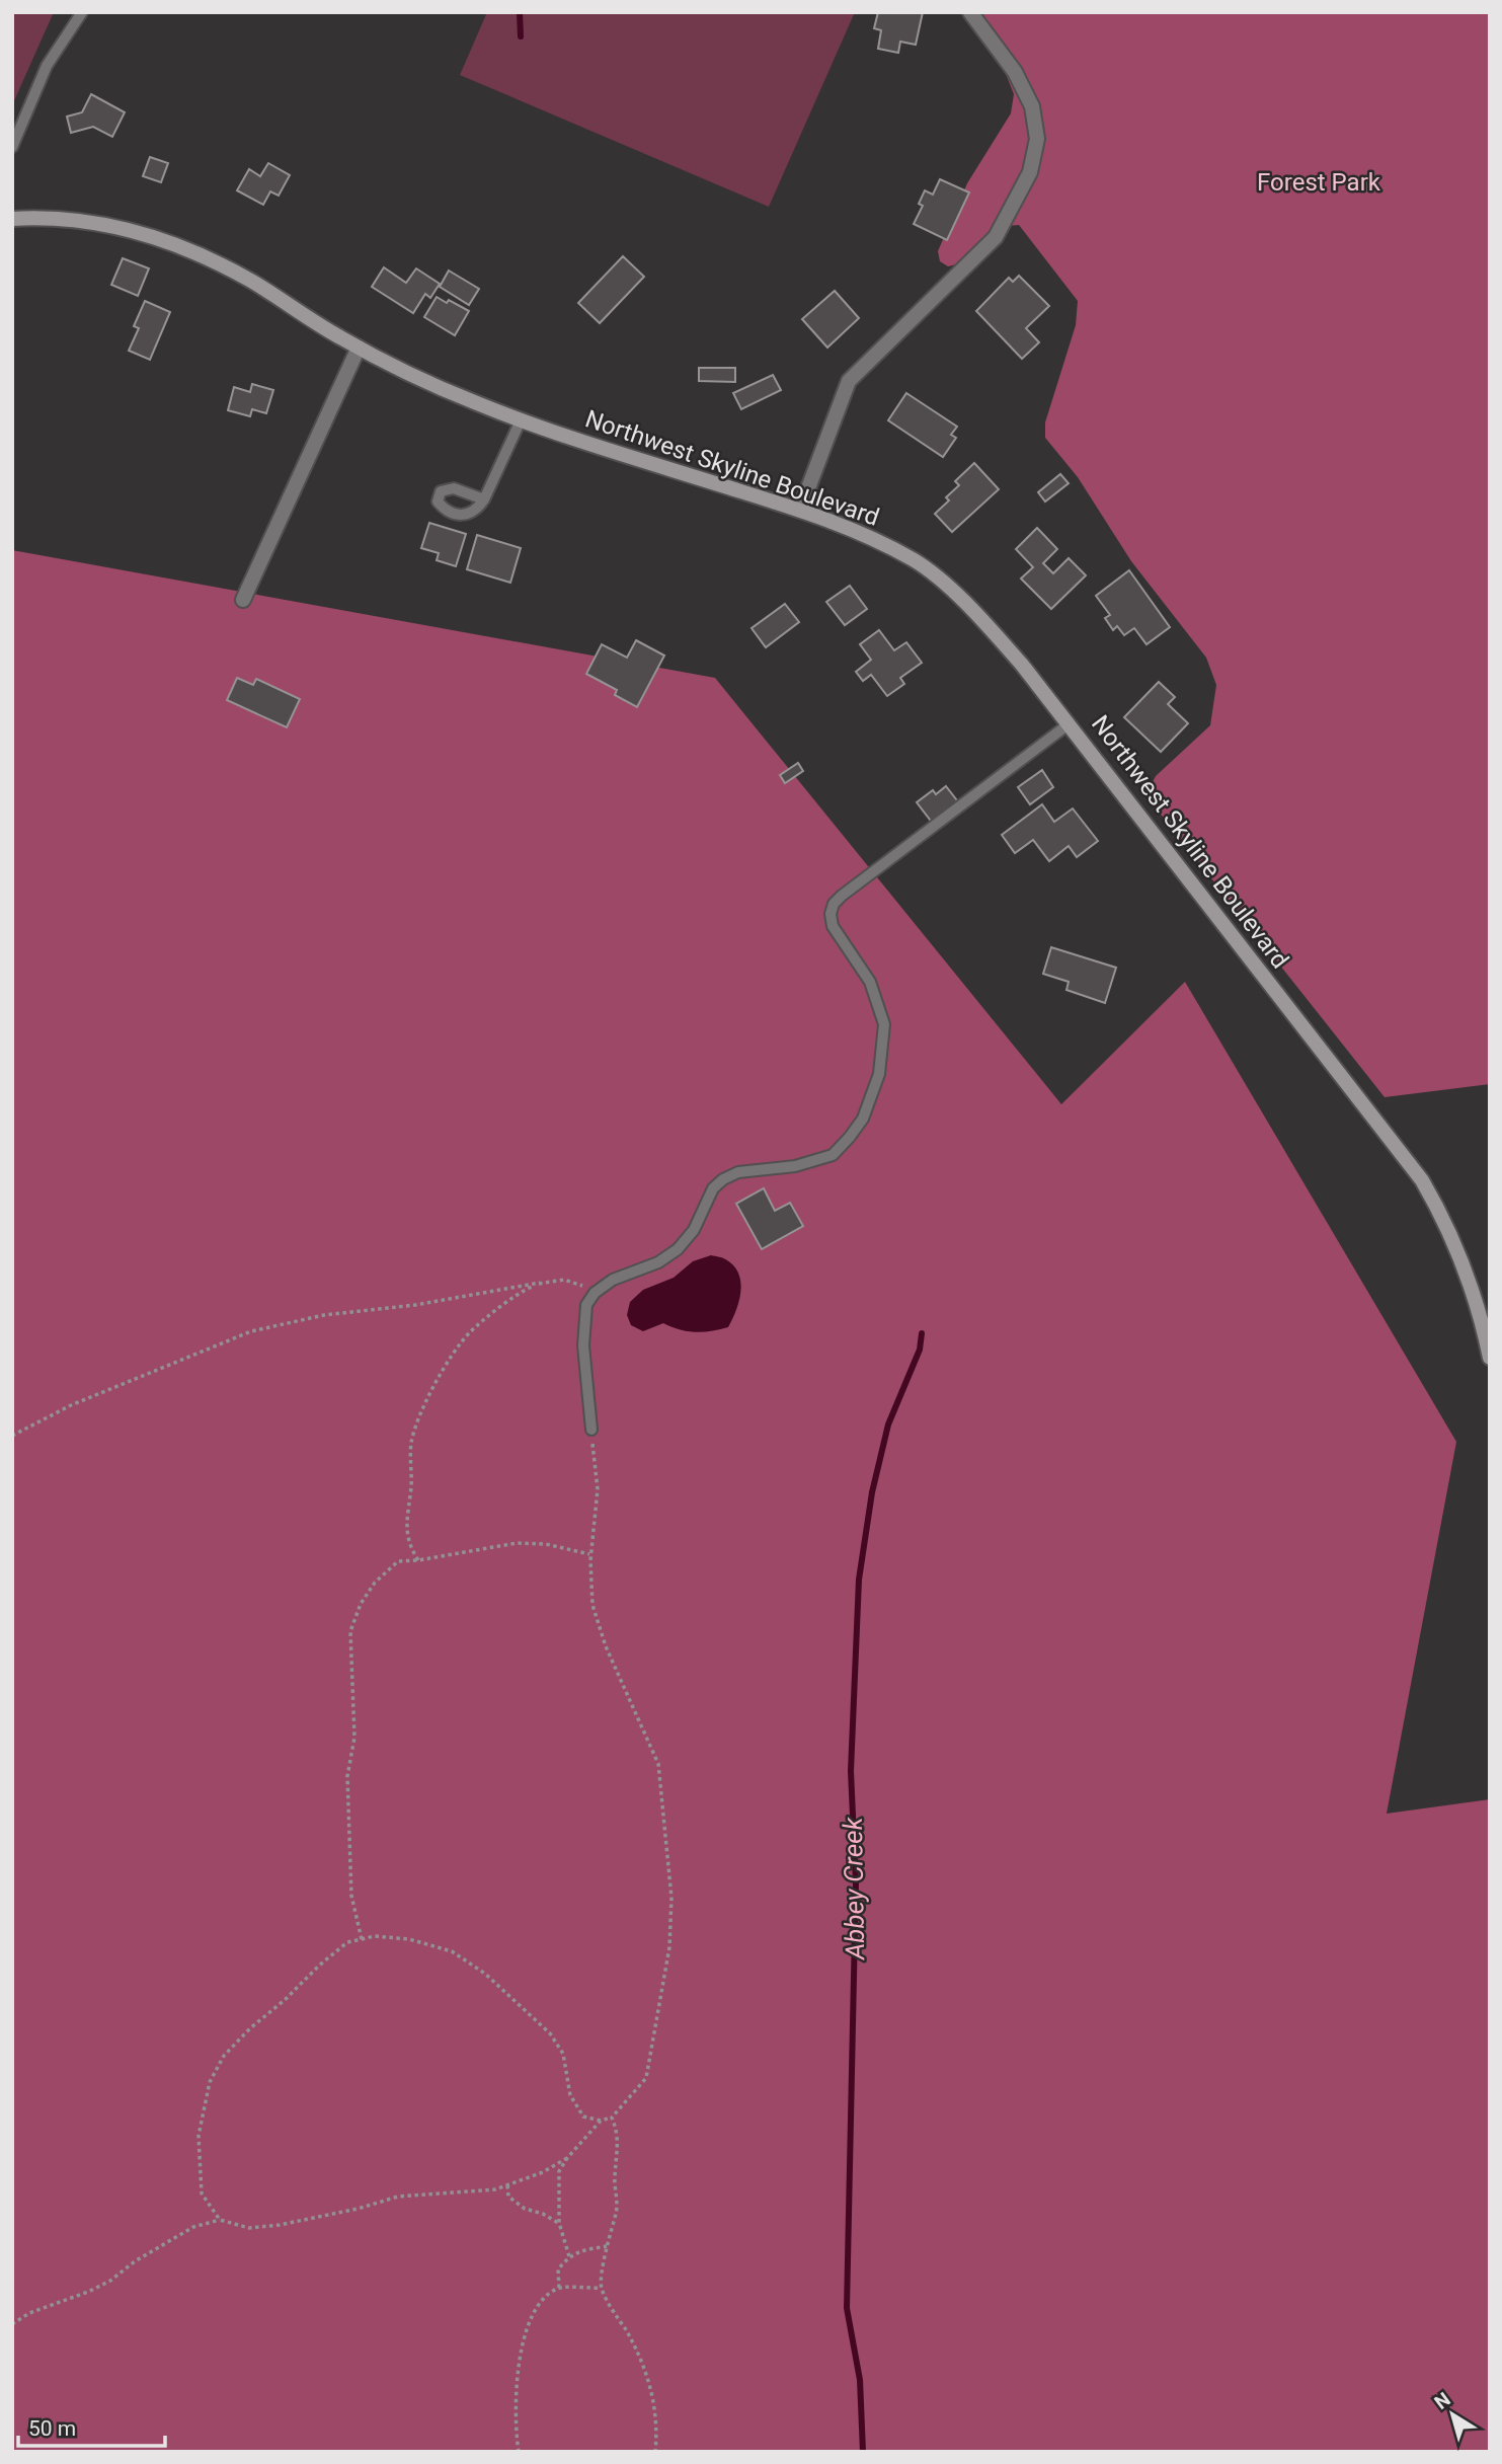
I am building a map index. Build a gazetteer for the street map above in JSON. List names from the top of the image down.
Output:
{
  "streets": {
    "main road": ["Northwest Skyline Boulevard"]
  },
  "water": ["Abbey Creek"],
  "parks": ["Forest Park"],
  "scale_bar": "50 m",
  "north": "top left"
}
